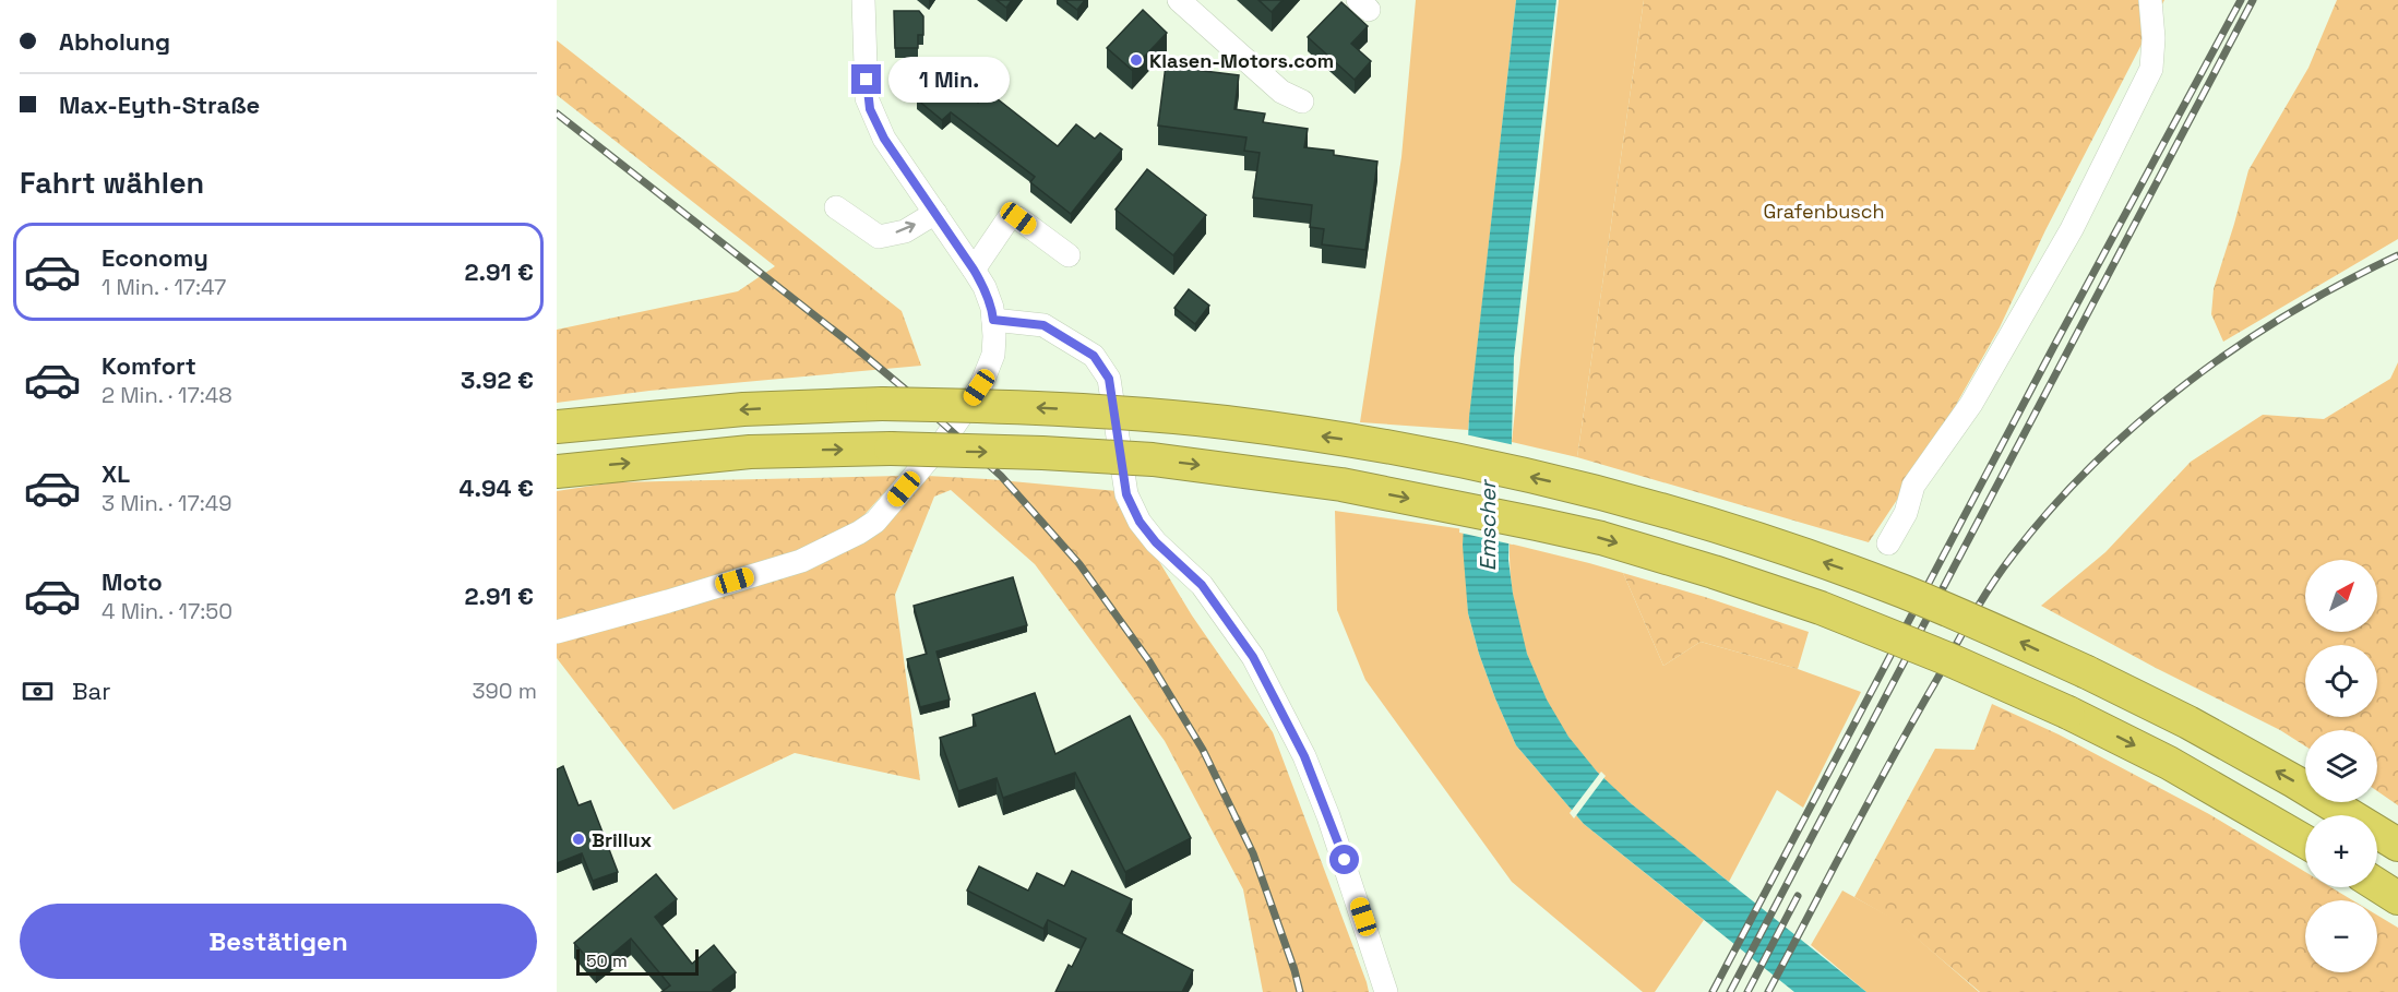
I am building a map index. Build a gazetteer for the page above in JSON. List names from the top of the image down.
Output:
{
  "water": ["Emscher"],
  "parks": ["Grafenbusch"],
  "places": ["Klasen-Motors.com", "Brillux"],
  "scale_bar": "50 m",
  "north": "top right",
  "page": {
    "banner": ["Abholung", "Max-Eyth-Straße"],
    "bubble": "1 Min.",
    "heading": "Fahrt wählen",
    "list": [
      {
        "name": "Economy",
        "note": "1 Min. · 17:47",
        "value": "2.91 €"
      },
      {
        "name": "Komfort",
        "note": "2 Min. · 17:48",
        "value": "3.92 €"
      },
      {
        "name": "XL",
        "note": "3 Min. · 17:49",
        "value": "4.94 €"
      },
      {
        "name": "Moto",
        "note": "4 Min. · 17:50",
        "value": "2.91 €"
      }
    ],
    "map_buttons": ["+", "−"],
    "pay": ["Bar", "390 m"],
    "buttons": "Bestätigen",
    "scale": "50 m"
  }
}
